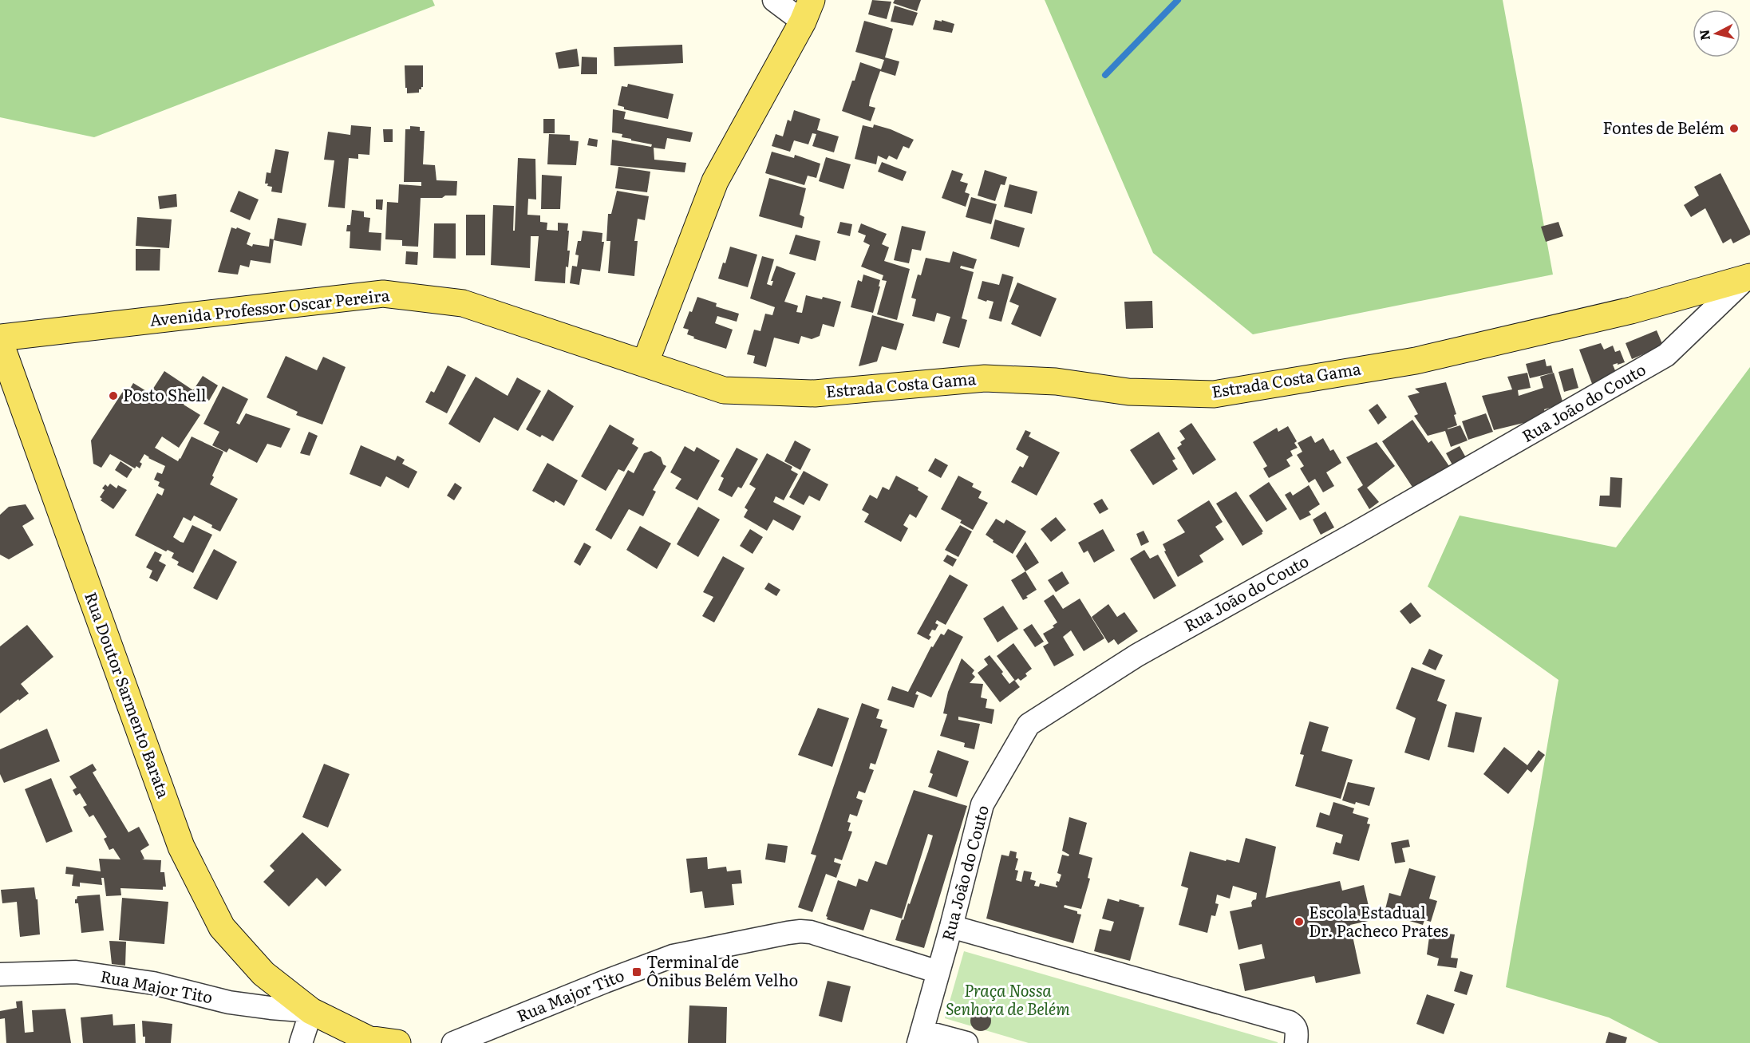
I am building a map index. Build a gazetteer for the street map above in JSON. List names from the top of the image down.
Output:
{
  "streets": {
    "main road": ["Avenida Professor Oscar Pereira", "Estrada Costa Gama", "Rua Doutor Sarmento Barata"],
    "street": ["Rua João do Couto", "Rua Major Tito"]
  },
  "crossings": [
    ["Avenida Professor Oscar Pereira", "Estrada Costa Gama"],
    ["Estrada Costa Gama", "Rua João do Couto"],
    ["Rua João do Couto", "Rua Major Tito"],
    ["Rua Doutor Sarmento Barata", "Rua Major Tito"]
  ],
  "parks": ["Praça Nossa Senhora de Belém"],
  "places": {
    "other": ["Fontes de Belém", "Posto Shell", "Escola Estadual Dr. Pacheco Prates"],
    "transit": ["Terminal de Ônibus Belém Velho"]
  },
  "north": "left"
}
